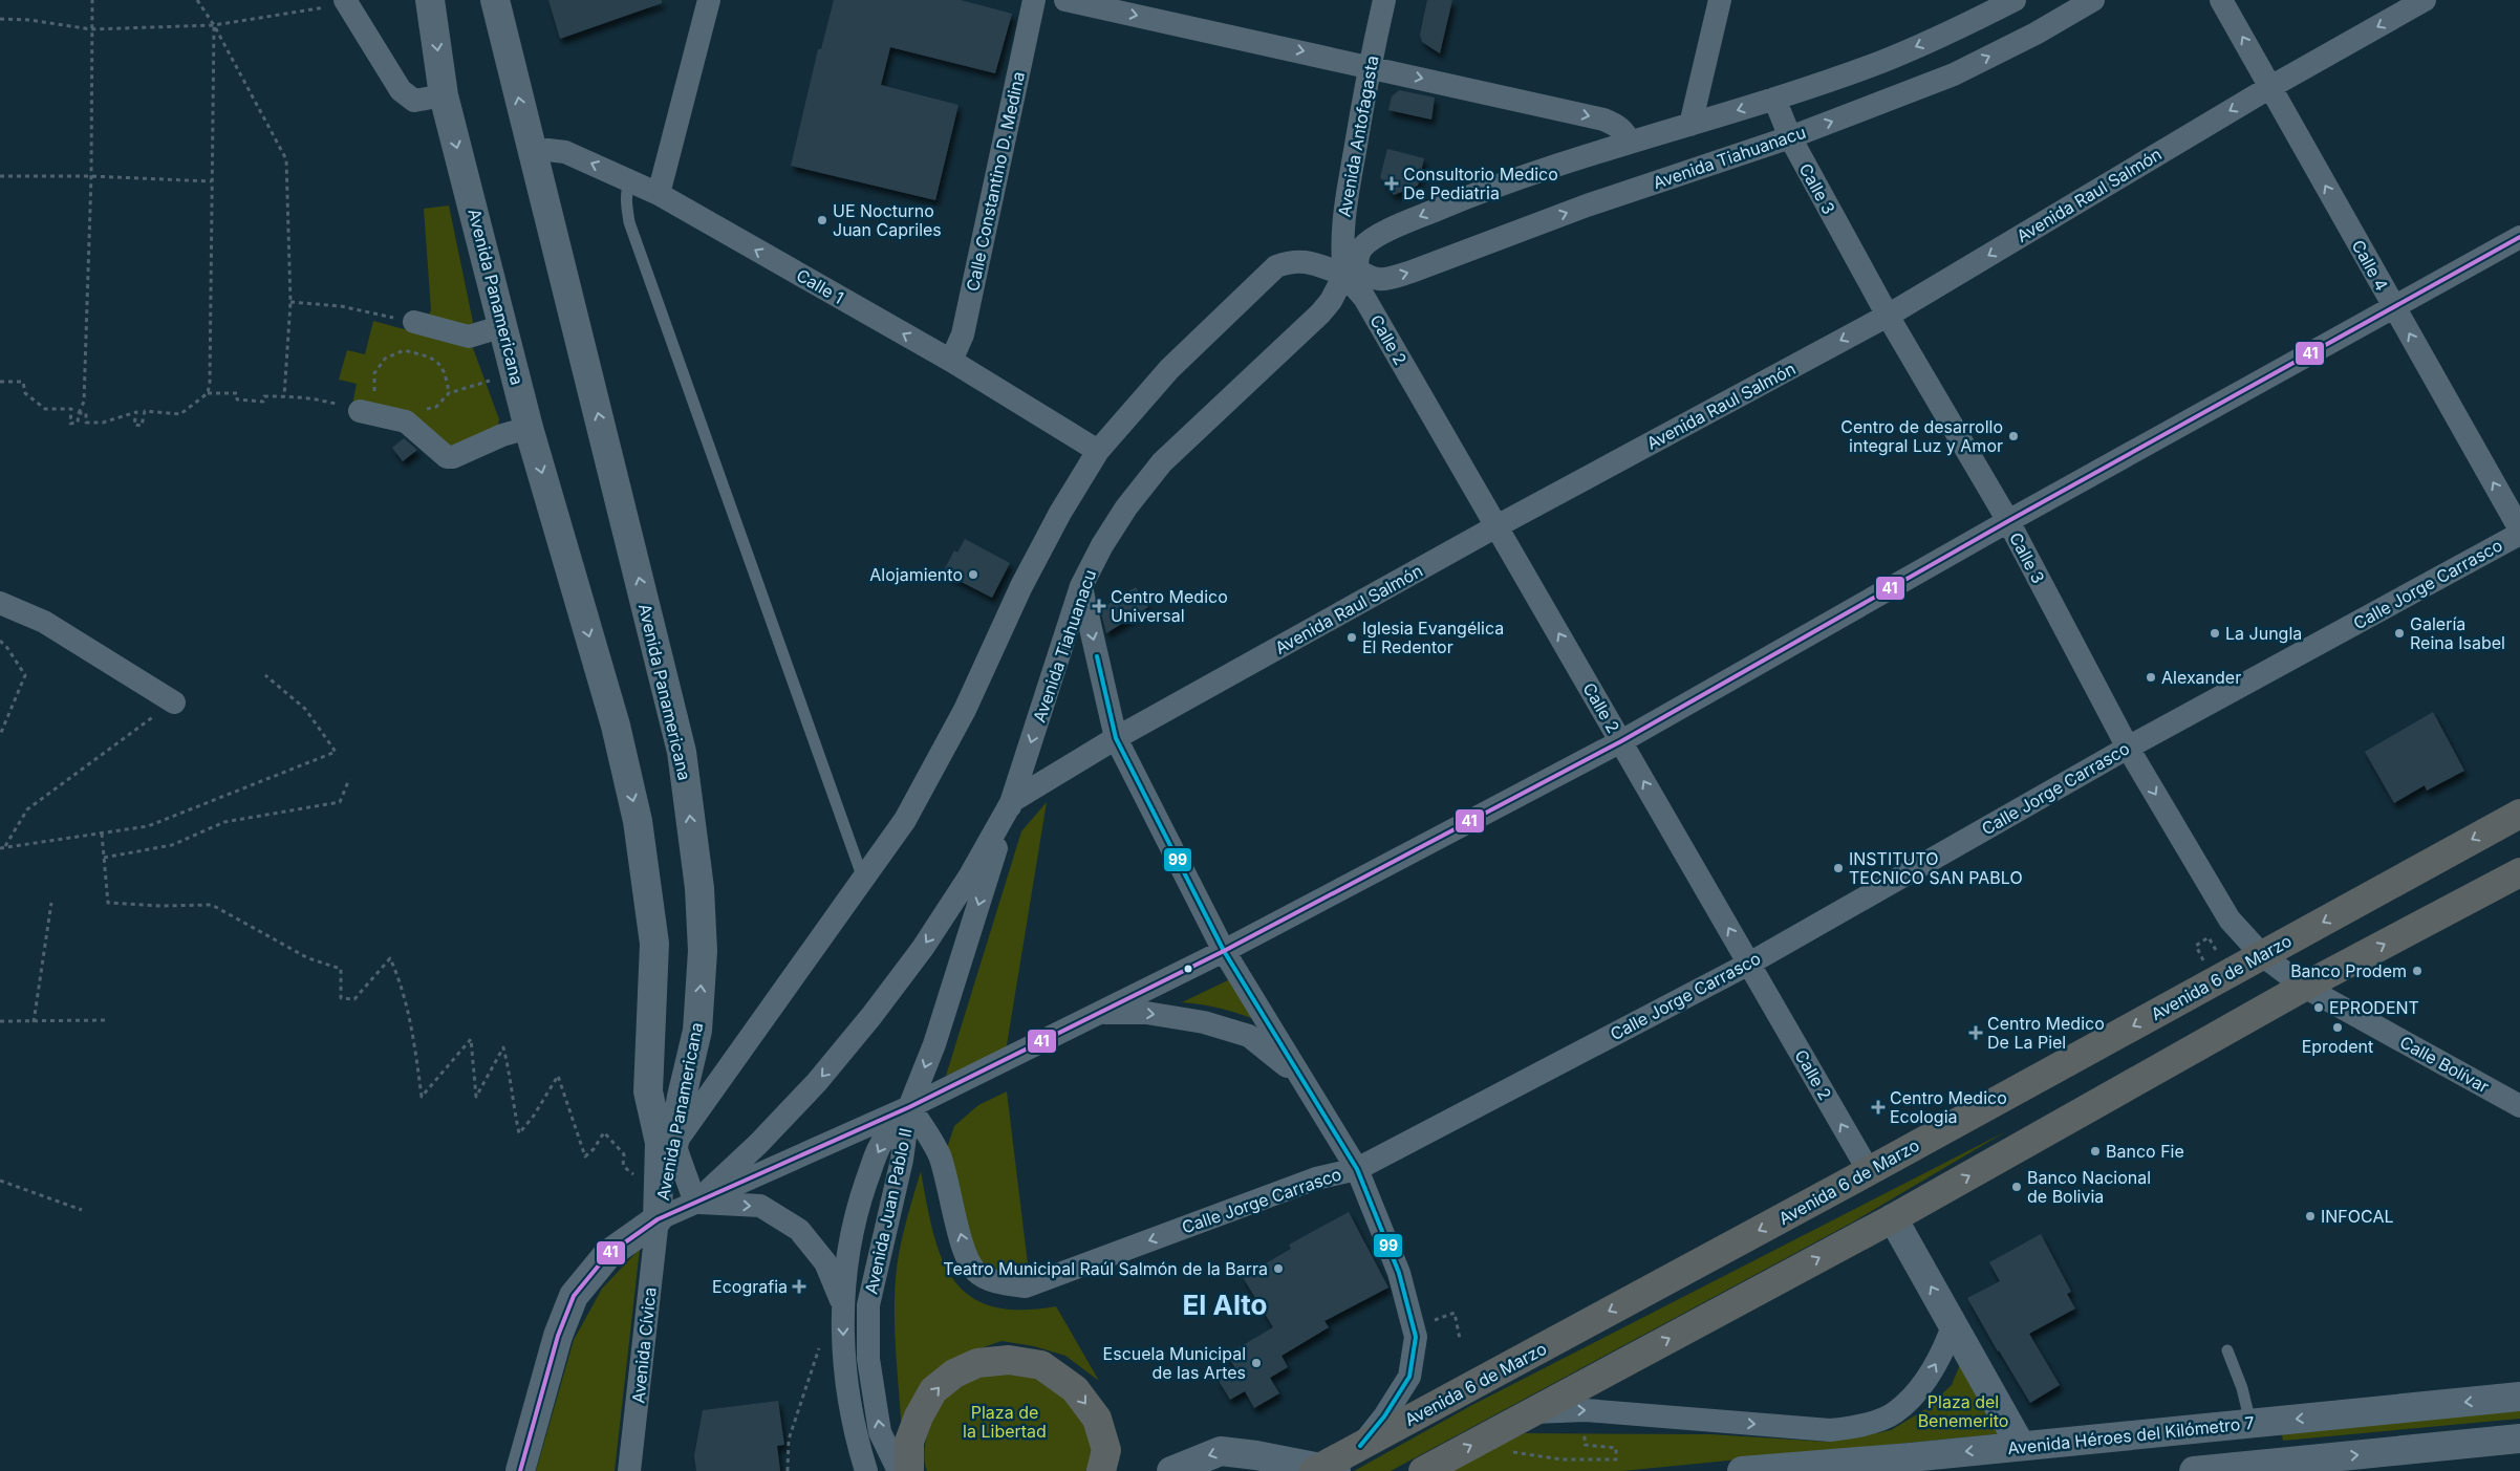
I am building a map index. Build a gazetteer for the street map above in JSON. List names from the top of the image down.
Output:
{
  "streets": {
    "highway": ["Avenida 6 de Marzo"],
    "street": [
      "Avenida Antofagasta",
      "Avenida Tiahuanacu",
      "Calle Constantino D. Medina",
      "Calle 3",
      "Avenida Raul Salmón",
      "Calle 4",
      "Calle 1",
      "Avenida Panamericana",
      "Calle 2",
      "Calle Jorge Carrasco",
      "Calle Bolívar",
      "Avenida Juan Pablo II",
      "Avenida Cívica",
      "Avenida Héroes del Kilómetro 7"
    ]
  },
  "crossings": [
    ["Avenida Antofagasta", "Avenida Tiahuanacu"],
    ["Avenida Antofagasta", "Calle 2"],
    ["Avenida Tiahuanacu", "Calle 3"],
    ["Avenida Tiahuanacu", "Avenida Raul Salmón"],
    ["Avenida Tiahuanacu", "Calle 2"],
    ["Avenida Tiahuanacu", "Calle Jorge Carrasco"],
    ["Avenida Tiahuanacu", "Avenida Juan Pablo II"],
    ["Calle Constantino D. Medina", "Calle 1"],
    ["Calle 3", "Avenida Raul Salmón"],
    ["Calle 3", "Calle Jorge Carrasco"],
    ["Calle 3", "Avenida 6 de Marzo"],
    ["Calle 3", "Calle Bolívar"],
    ["Avenida Raul Salmón", "Calle 4"],
    ["Avenida Raul Salmón", "Calle 2"],
    ["Calle 4", "Calle Jorge Carrasco"],
    ["Calle 1", "Avenida Panamericana"],
    ["Avenida Panamericana", "Avenida Cívica"],
    ["Calle 2", "Calle Jorge Carrasco"],
    ["Calle 2", "Avenida 6 de Marzo"],
    ["Calle Jorge Carrasco", "Avenida Juan Pablo II"],
    ["Avenida 6 de Marzo", "Calle Bolívar"]
  ],
  "one_way": [
    "Avenida Raul Salmón",
    "Calle 4",
    "Calle 1",
    "Calle 2"
  ],
  "districts": ["El Alto"],
  "parks": ["Plaza del Benemerito", "Plaza de la Libertad"],
  "places": {
    "health": [
      "Consultorio Medico De Pediatria",
      "Centro Medico Universal",
      "Centro Medico De La Piel",
      "Centro Medico Ecologia",
      "Ecografia"
    ],
    "other": [
      "UE Nocturno Juan Capriles",
      "Centro de desarrollo integral Luz y Amor",
      "Alojamiento",
      "La Jungla",
      "Galería Reina Isabel",
      "Iglesia Evangélica El Redentor",
      "Alexander",
      "INSTITUTO TECNICO SAN PABLO",
      "Banco Prodem",
      "EPRODENT",
      "Eprodent",
      "Banco Fie",
      "Banco Nacional de Bolivia",
      "INFOCAL",
      "Teatro Municipal Raúl Salmón de la Barra",
      "Escuela Municipal de las Artes"
    ]
  },
  "lines": ["transit line 41", "transit line 99"]
}
